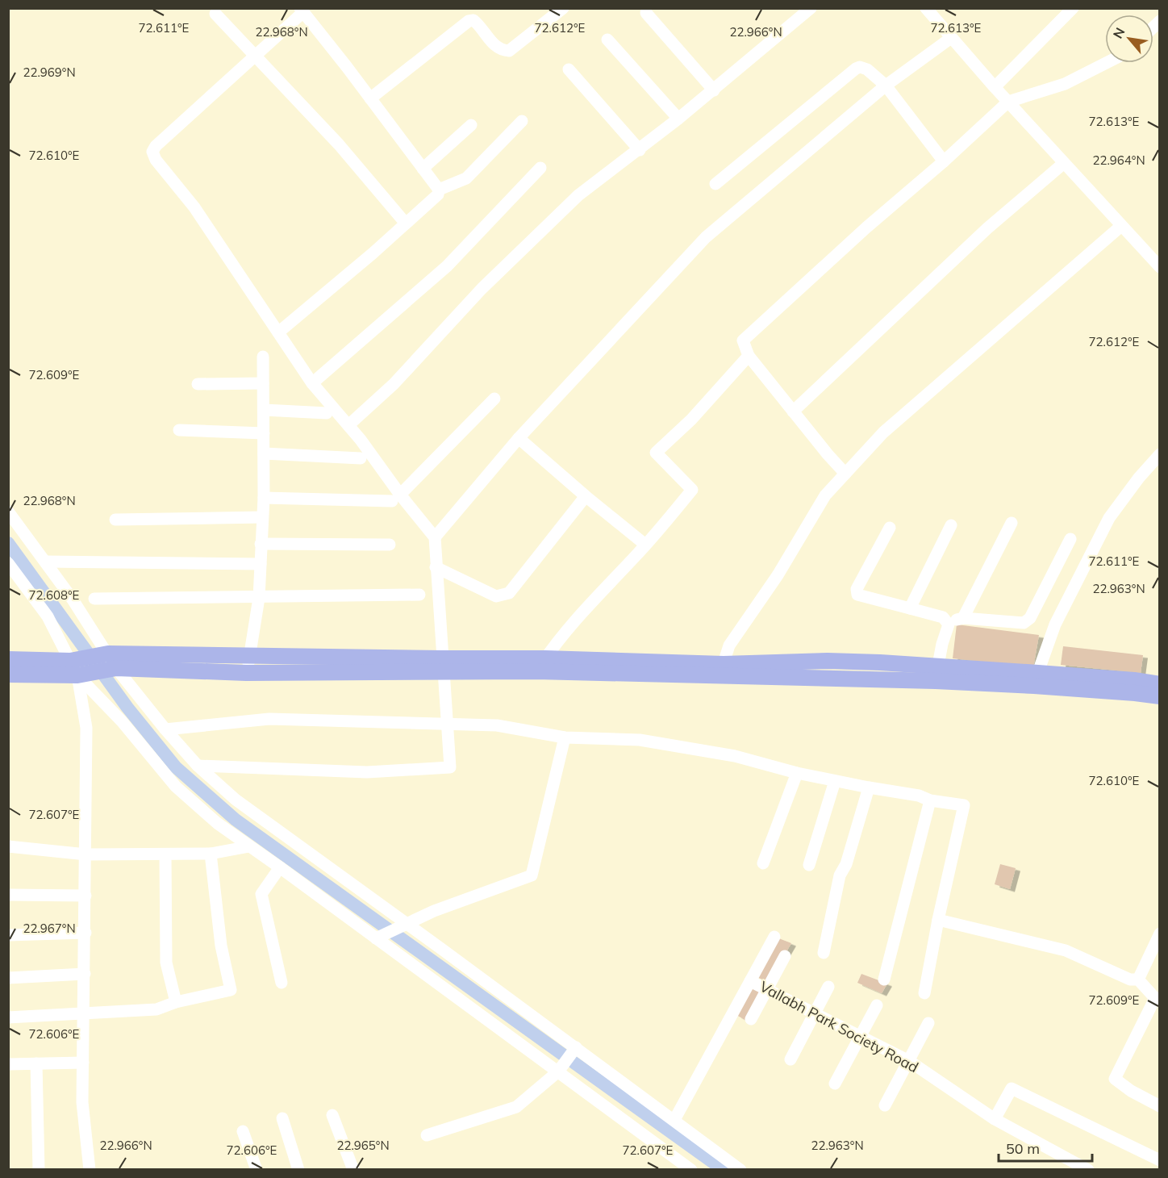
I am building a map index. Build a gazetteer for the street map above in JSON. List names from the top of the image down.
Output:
{
  "streets": {
    "street": ["Vallabh Park Society Road"]
  },
  "scale_bar": "50 m",
  "north": "top left",
  "coordinates": [
    "72.613°E",
    "72.611°E",
    "72.612°E",
    "22.968°N",
    "22.966°N",
    "22.969°N",
    "72.610°E",
    "22.964°N",
    "72.609°E",
    "22.963°N",
    "72.608°E",
    "72.607°E",
    "22.967°N",
    "72.606°E",
    "22.965°N"
  ]
}
